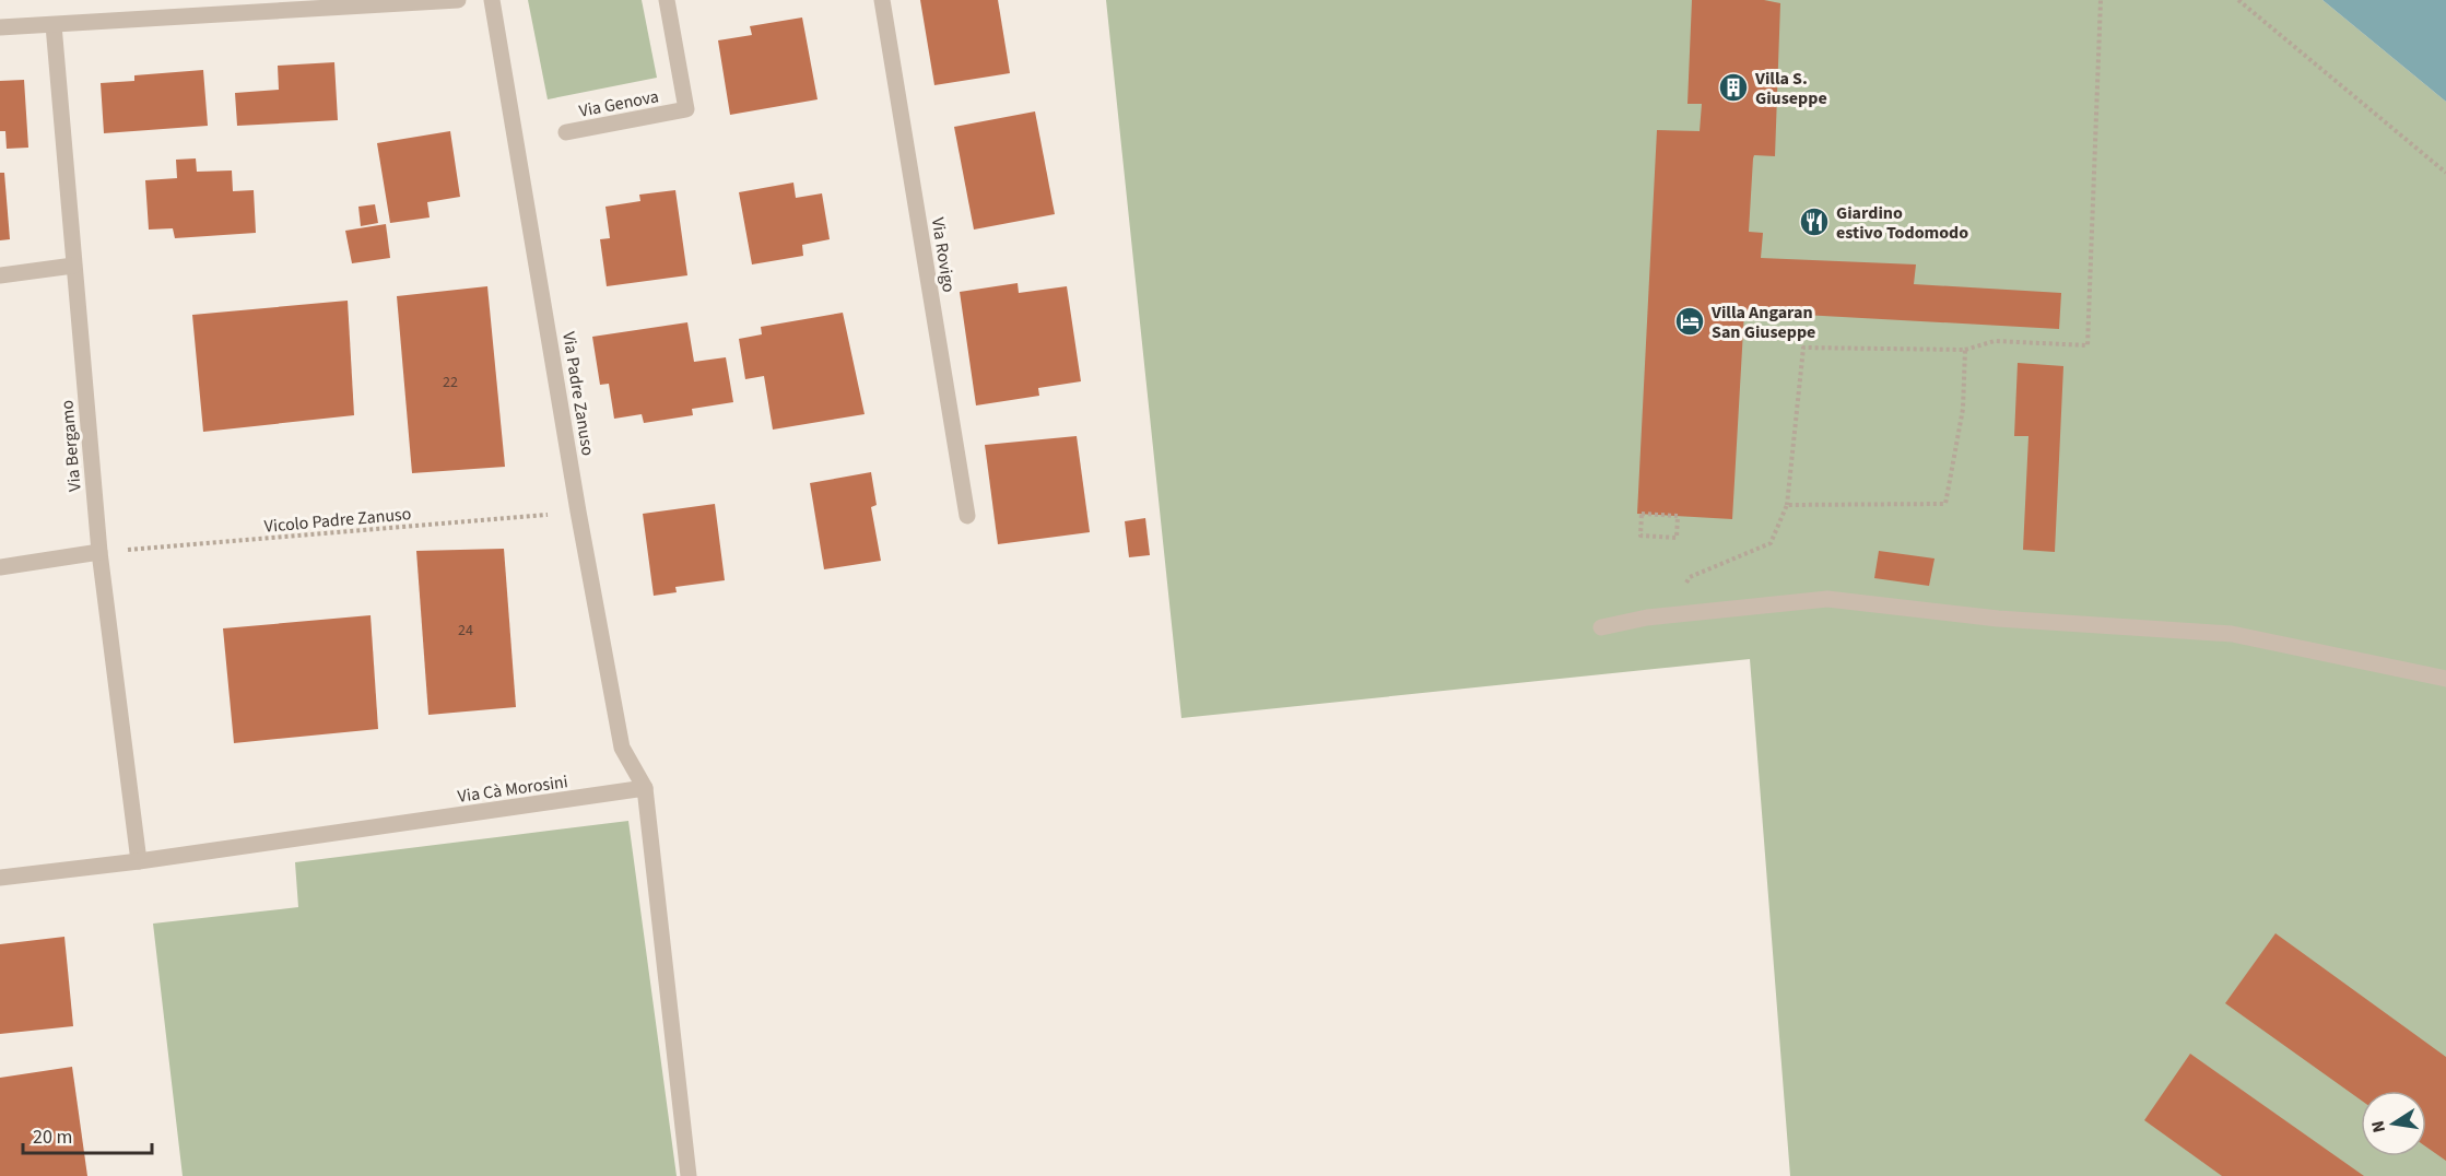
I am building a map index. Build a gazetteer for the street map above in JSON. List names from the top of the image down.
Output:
{
  "streets": {
    "street": [
      "Via Genova",
      "Via Rovigo",
      "Via Padre Zanuso",
      "Via Bergamo",
      "Via Cà Morosini"
    ],
    "path": ["Vicolo Padre Zanuso"]
  },
  "crossings": [
    ["Via Padre Zanuso", "Vicolo Padre Zanuso"],
    ["Via Padre Zanuso", "Via Cà Morosini"],
    ["Via Bergamo", "Vicolo Padre Zanuso"],
    ["Via Bergamo", "Via Cà Morosini"]
  ],
  "places": {
    "building": ["Villa S. Giuseppe"],
    "restaurant": ["Giardino estivo Todomodo"],
    "hotel": ["Villa Angaran San Giuseppe"]
  },
  "house_numbers": ["22", "24"],
  "scale_bar": "20 m",
  "north": "left"
}
